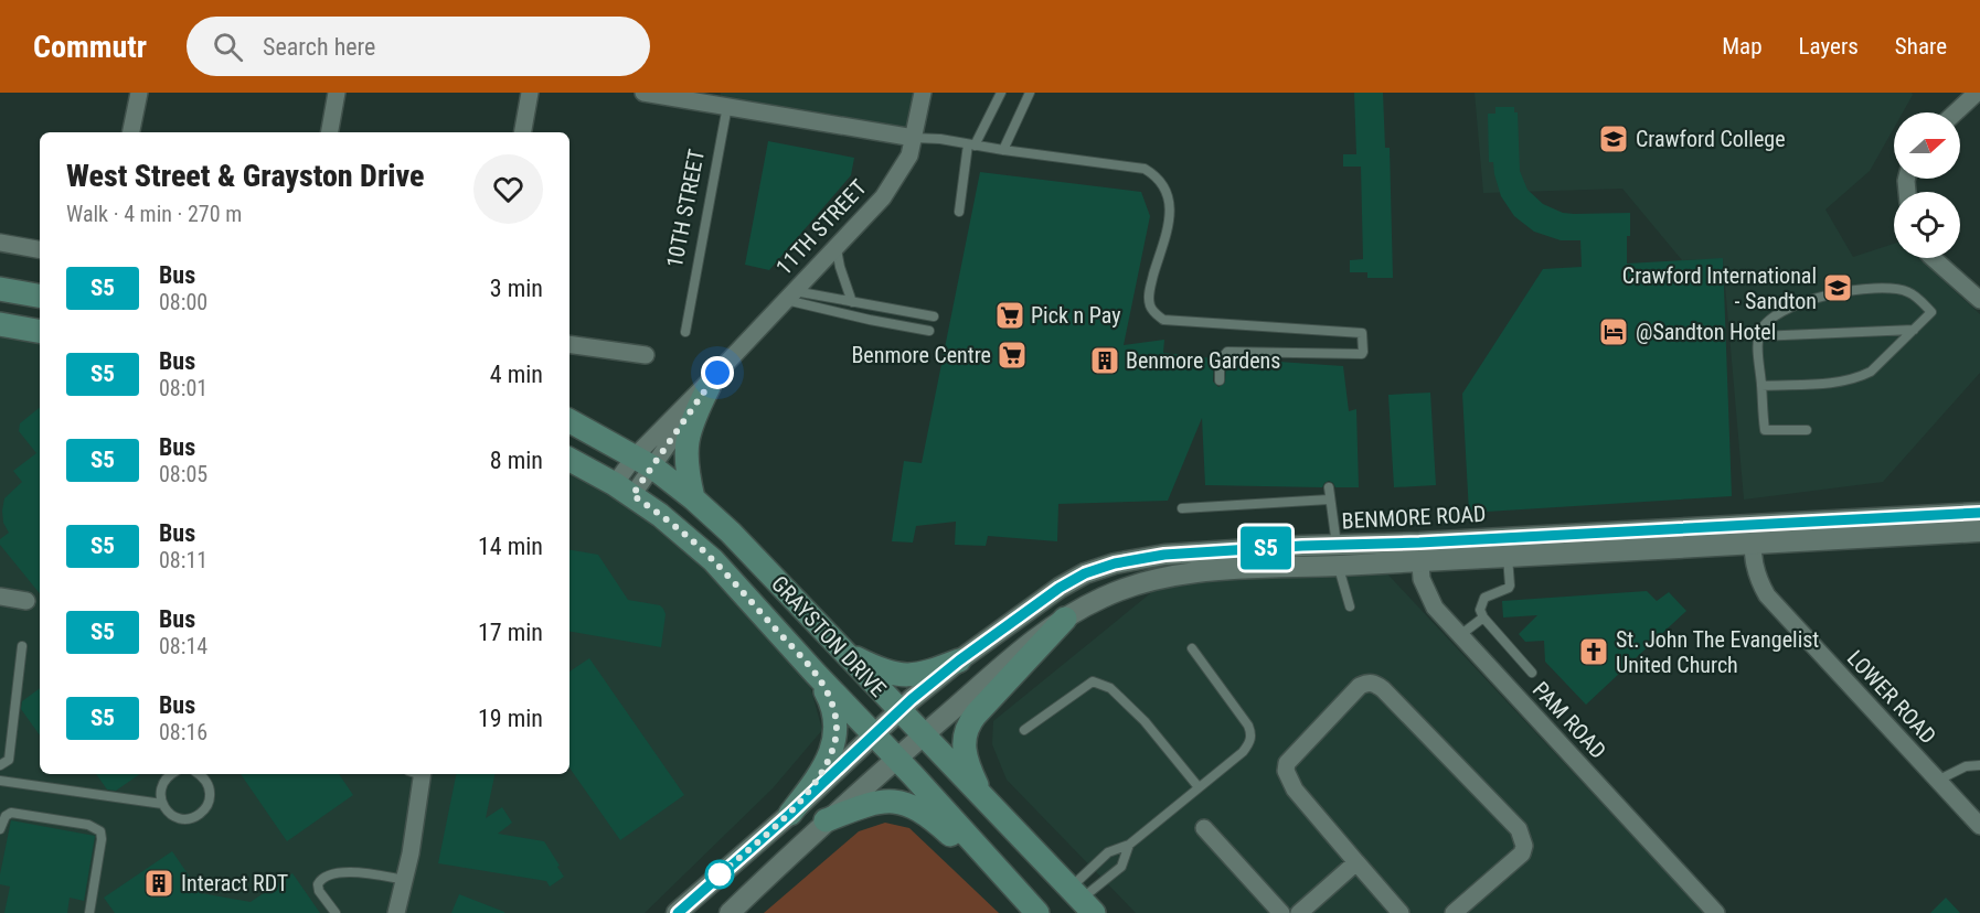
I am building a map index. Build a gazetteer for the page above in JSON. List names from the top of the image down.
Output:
{
  "streets": {
    "main road": ["GRAYSTON DRIVE"],
    "street": [
      "11TH STREET",
      "BENMORE ROAD",
      "LOWER ROAD",
      "PAM ROAD"
    ],
    "lane": ["10TH STREET"]
  },
  "crossings": [
    ["11TH STREET", "GRAYSTON DRIVE"],
    ["BENMORE ROAD", "GRAYSTON DRIVE"],
    ["BENMORE ROAD", "LOWER ROAD"],
    ["BENMORE ROAD", "PAM ROAD"]
  ],
  "places": {
    "school or university": ["Crawford College", "Crawford International - Sandton"],
    "supermarket": ["Pick n Pay", "Benmore Centre"],
    "hotel": ["@Sandton Hotel"],
    "building": ["Benmore Gardens", "Interact RDT"],
    "church": ["St. John The Evangelist United Church"]
  },
  "lines": ["bus line S5"],
  "north": "right",
  "page": {
    "header": "Commutr",
    "search": "Search here",
    "nav": ["Map", "Layers", "Share"],
    "on_map": "S5",
    "heading": ["West Street & Grayston Drive", "Walk · 4 min · 270 m"],
    "list": [
      {
        "mark": "S5",
        "name": "Bus",
        "note": "08:00",
        "value": "3 min"
      },
      {
        "mark": "S5",
        "name": "Bus",
        "note": "08:01",
        "value": "4 min"
      },
      {
        "mark": "S5",
        "name": "Bus",
        "note": "08:05",
        "value": "8 min"
      },
      {
        "mark": "S5",
        "name": "Bus",
        "note": "08:11",
        "value": "14 min"
      },
      {
        "mark": "S5",
        "name": "Bus",
        "note": "08:14",
        "value": "17 min"
      },
      {
        "mark": "S5",
        "name": "Bus",
        "note": "08:16",
        "value": "19 min"
      }
    ]
  }
}
